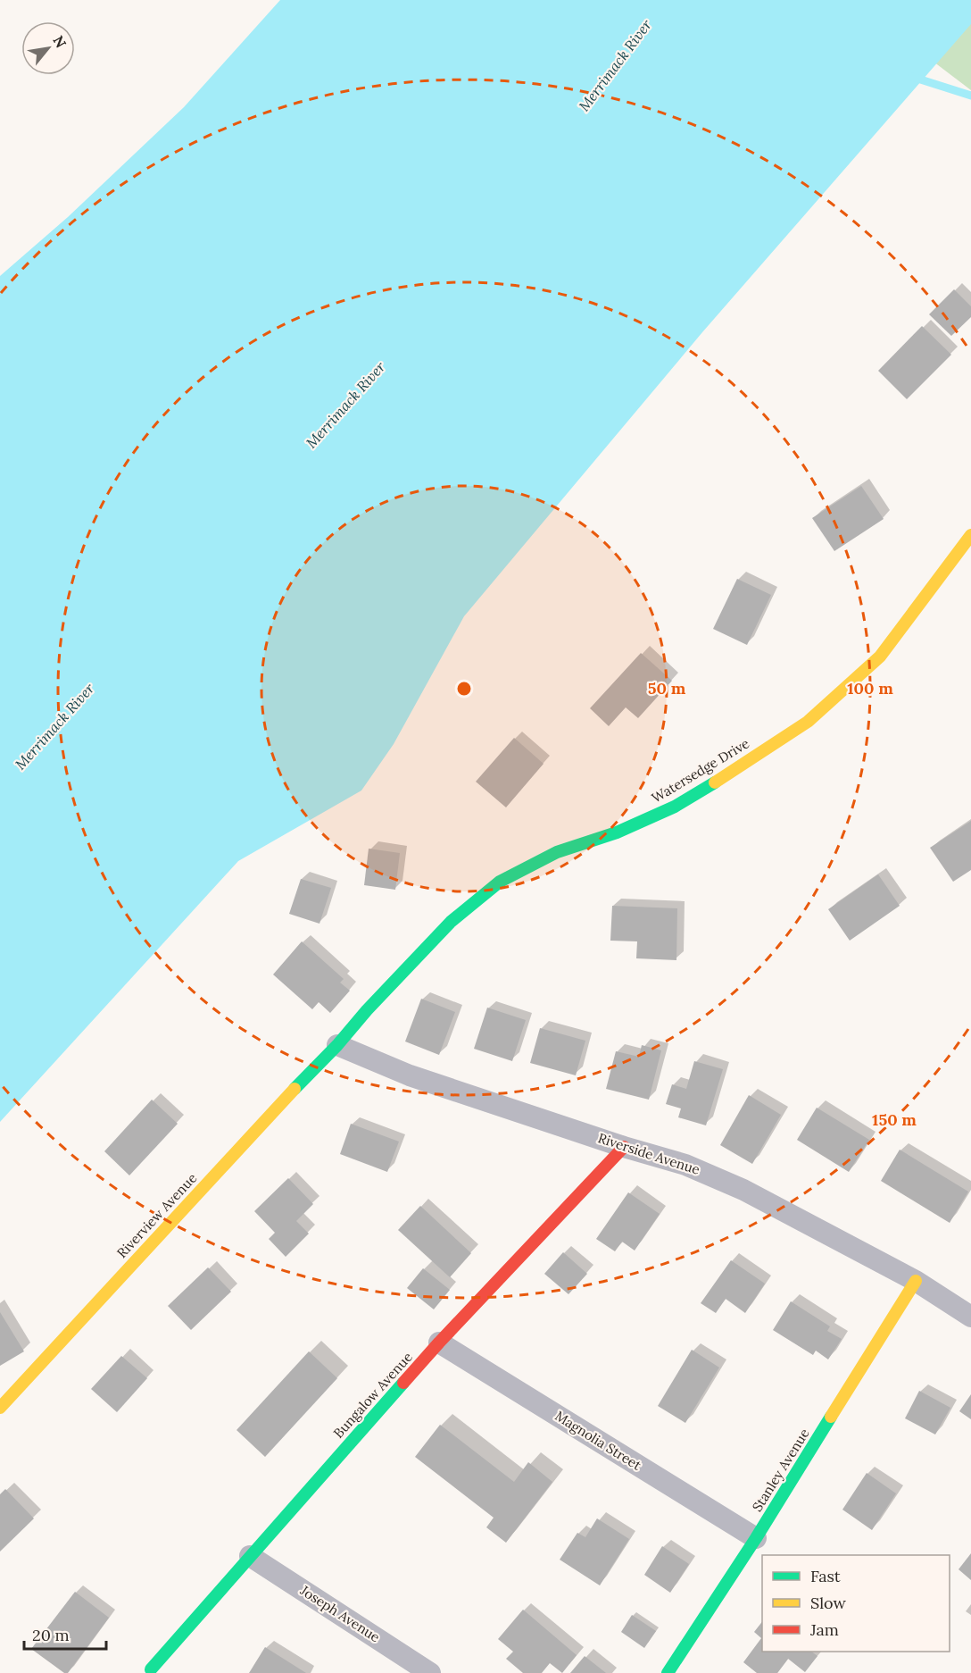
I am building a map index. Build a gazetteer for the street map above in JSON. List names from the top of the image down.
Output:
{
  "streets": {
    "street": [
      "Watersedge Drive",
      "Riverside Avenue",
      "Riverview Avenue",
      "Bungalow Avenue",
      "Magnolia Street",
      "Stanley Avenue",
      "Joseph Avenue"
    ]
  },
  "crossings": [
    ["Watersedge Drive", "Riverside Avenue"],
    ["Watersedge Drive", "Riverview Avenue"],
    ["Riverside Avenue", "Riverview Avenue"],
    ["Riverside Avenue", "Bungalow Avenue"],
    ["Riverside Avenue", "Stanley Avenue"],
    ["Bungalow Avenue", "Magnolia Street"],
    ["Bungalow Avenue", "Joseph Avenue"],
    ["Magnolia Street", "Stanley Avenue"]
  ],
  "water": ["Merrimack River"],
  "legend": ["Fast", "Slow", "Jam"],
  "scale_bar": "20 m",
  "north": "top right",
  "rings": ["50 m", "100 m", "150 m"]
}
